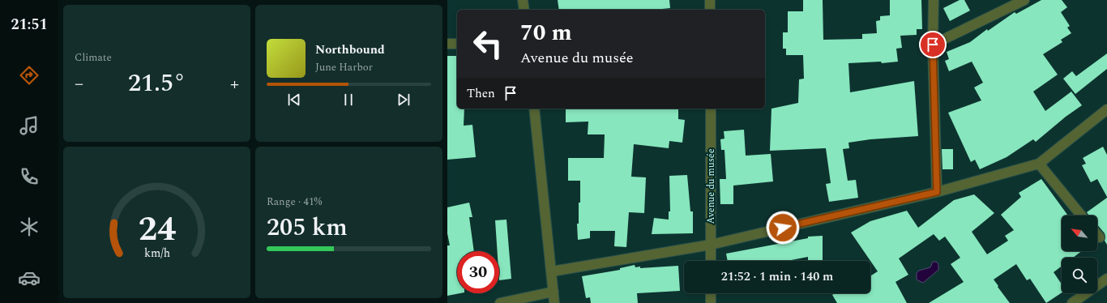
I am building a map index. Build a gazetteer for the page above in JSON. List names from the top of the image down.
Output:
{
  "streets": {
    "street": ["Avenue du musée"]
  },
  "north": "top left",
  "page": {
    "tabs": "21:51",
    "tile": [
      "Climate",
      ["Range · 41%", "205 km"]
    ],
    "turn": ["70 m", "Avenue du musée"],
    "song": ["Northbound", "June Harbor"],
    "heat": ["−", "21.5°", "+"],
    "then": "Then",
    "limit": "30",
    "trip": "21:52 · 1 min · 140 m",
    "gauge": ["24", "km/h"]
  }
}
